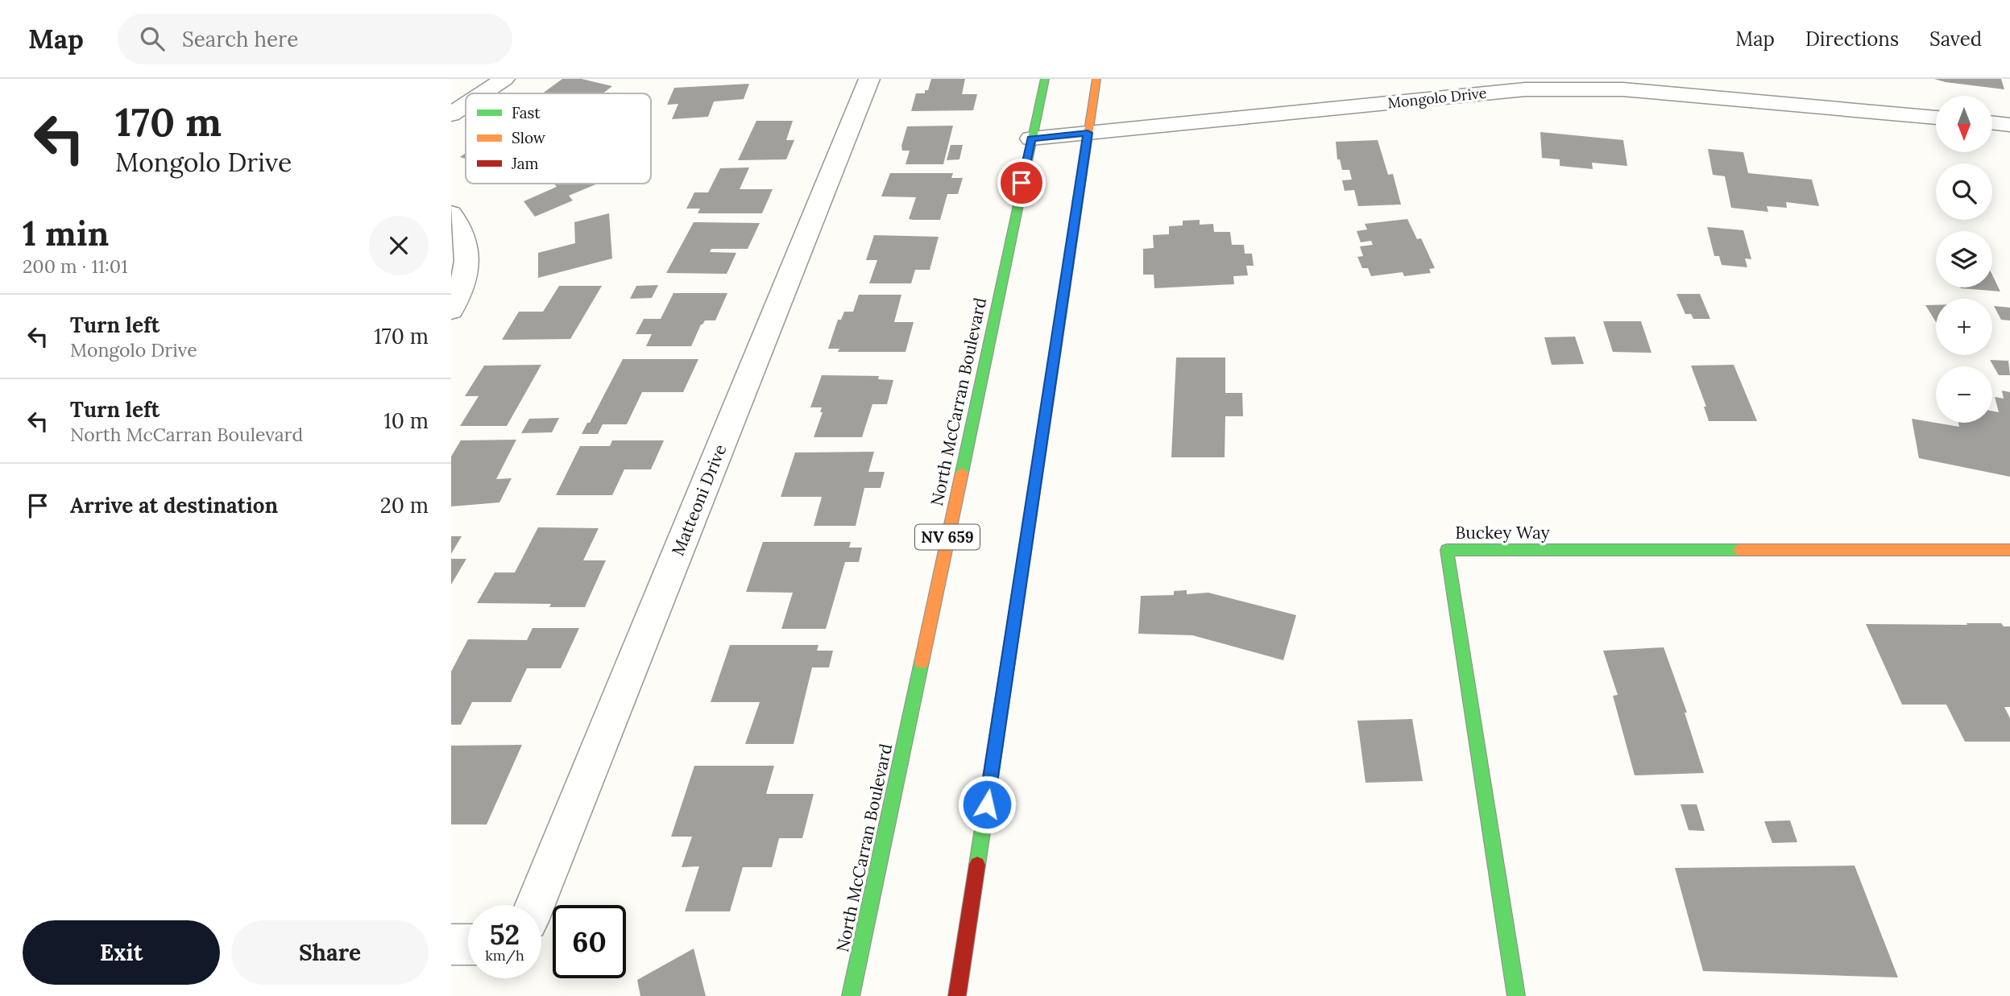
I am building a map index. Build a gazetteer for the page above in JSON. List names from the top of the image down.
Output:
{
  "streets": {
    "main road": ["North McCarran Boulevard", "Buckey Way", "NV 659"],
    "street": ["Mongolo Drive", "Matteoni Drive"]
  },
  "crossings": [
    ["Mongolo Drive", "North McCarran Boulevard"]
  ],
  "legend": ["Fast", "Slow", "Jam"],
  "north": "bottom",
  "page": {
    "header": "Map",
    "search": "Search here",
    "nav": ["Map", "Directions", "Saved"],
    "turn": ["170 m", "Mongolo Drive"],
    "map_buttons": ["+", "−"],
    "heading": ["1 min", "200 m · 11:01"],
    "list": [
      {
        "name": "Turn left",
        "note": "Mongolo Drive",
        "value": "170 m"
      },
      {
        "name": "Turn left",
        "note": "North McCarran Boulevard",
        "value": "10 m"
      },
      {
        "name": "Arrive at destination",
        "value": "20 m"
      }
    ],
    "speed": "52 km/h",
    "limit": "60",
    "buttons": ["Exit", "Share"]
  }
}
